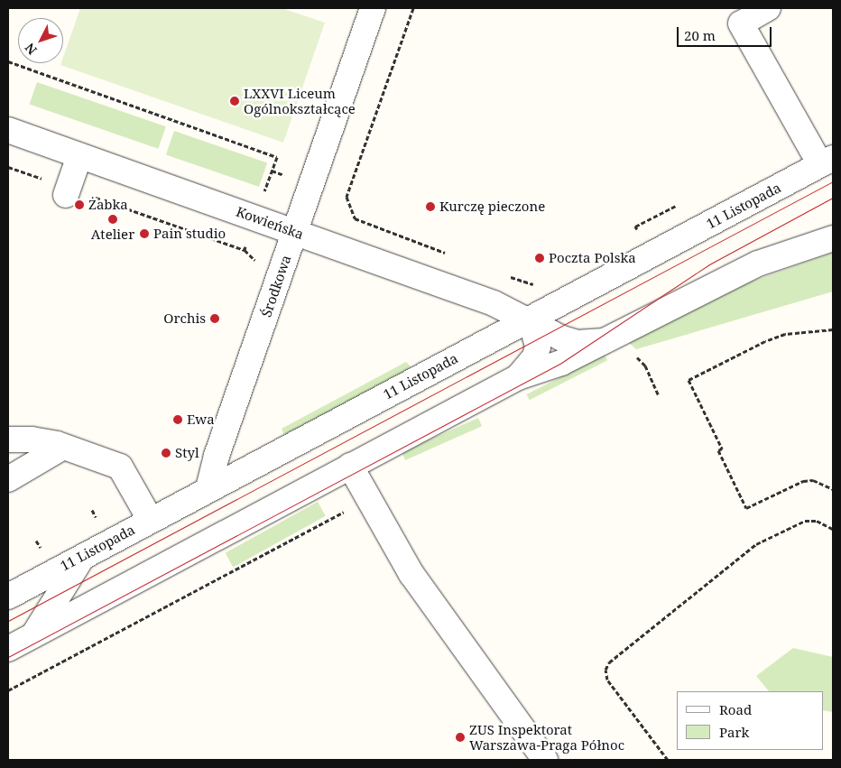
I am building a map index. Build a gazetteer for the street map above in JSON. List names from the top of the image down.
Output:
{
  "streets": {
    "street": ["11 Listopada", "Kowieńska", "Środkowa"]
  },
  "crossings": [
    ["11 Listopada", "Kowieńska"],
    ["11 Listopada", "Środkowa"],
    ["Kowieńska", "Środkowa"]
  ],
  "places": [
    "LXXVI Liceum Ogólnokształcące",
    "Żabka",
    "Kurczę pieczone",
    "Atelier",
    "Pain studio",
    "Poczta Polska",
    "Orchis",
    "Ewa",
    "Styl",
    "ZUS Inspektorat Warszawa-Praga Północ"
  ],
  "legend": ["Road", "Park"],
  "scale_bar": "20 m",
  "north": "bottom left"
}
